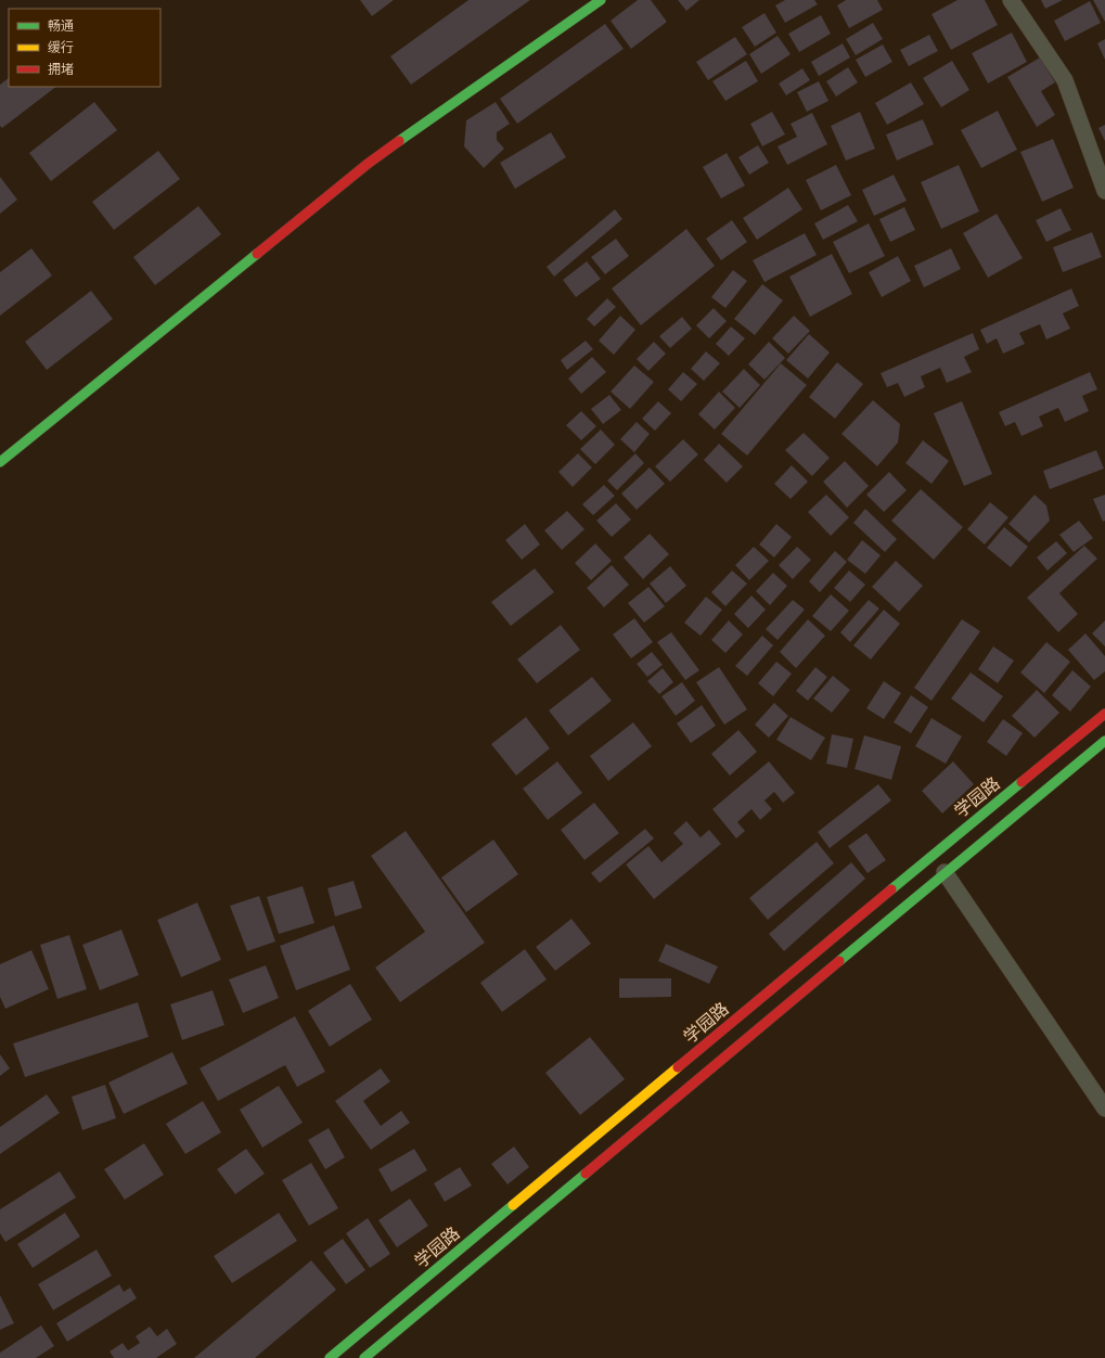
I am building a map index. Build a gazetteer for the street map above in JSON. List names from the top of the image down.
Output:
{
  "streets": {
    "main road": ["学园路"]
  },
  "legend": ["畅通", "缓行", "拥堵"]
}
